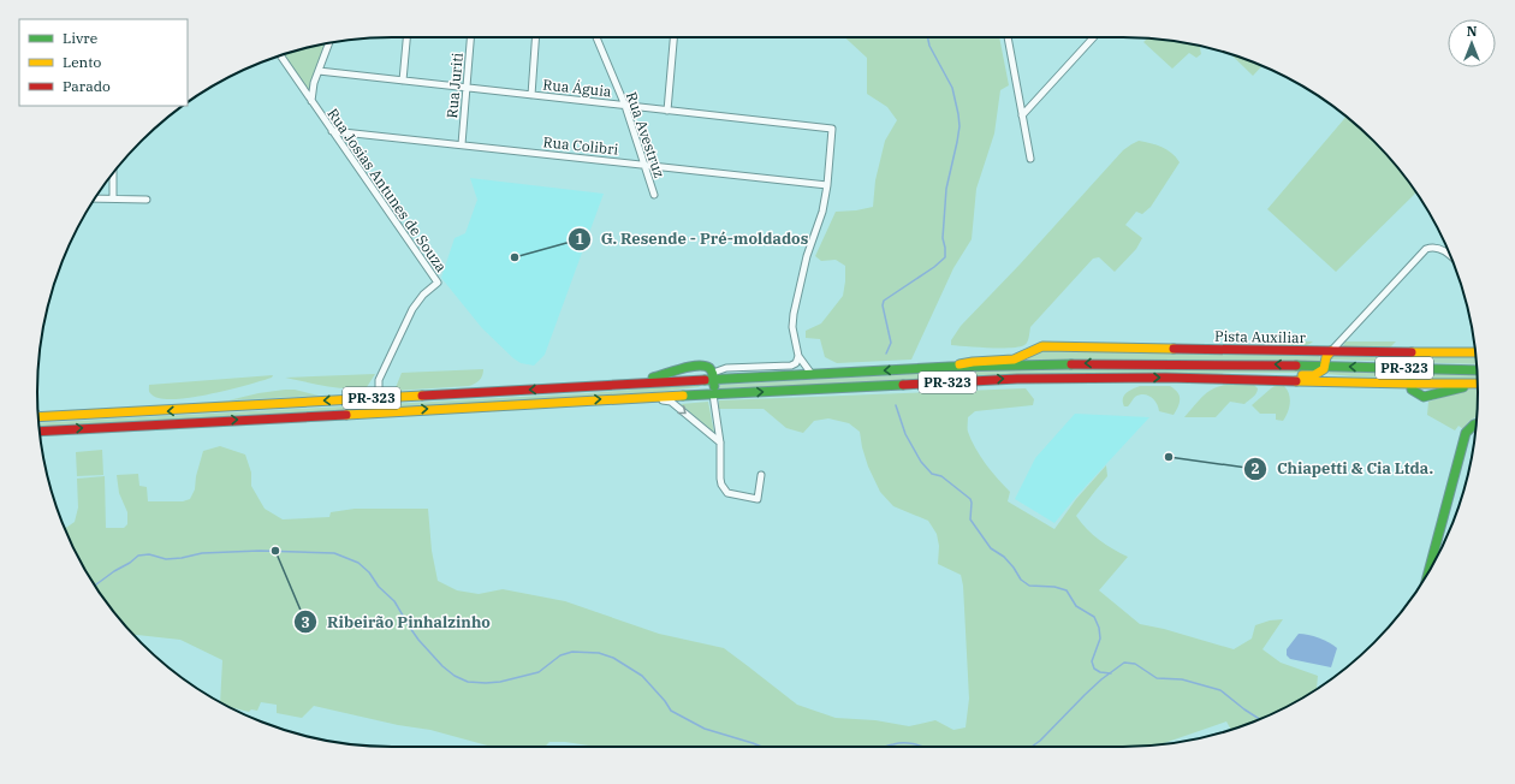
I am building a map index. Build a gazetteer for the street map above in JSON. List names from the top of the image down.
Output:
{
  "streets": {
    "main road": ["Pista Auxiliar", "PR-323"],
    "street": [
      "Rua Juriti",
      "Rua Águia",
      "Rua Avestruz",
      "Rua Colibri",
      "Rua Josias Antunes de Souza"
    ]
  },
  "crossings": [
    ["Rua Juriti", "Rua Águia"],
    ["Rua Juriti", "Rua Colibri"],
    ["Rua Águia", "Rua Avestruz"],
    ["Rua Águia", "Rua Colibri"],
    ["Rua Avestruz", "Rua Colibri"],
    ["Rua Colibri", "Rua Josias Antunes de Souza"],
    ["Rua Josias Antunes de Souza", "PR-323"],
    ["Pista Auxiliar", "PR-323"]
  ],
  "places": ["G. Resende - Pré-moldados", "Chiapetti & Cia Ltda.", "Ribeirão Pinhalzinho"],
  "legend": ["Livre", "Lento", "Parado"],
  "north": "top"
}
